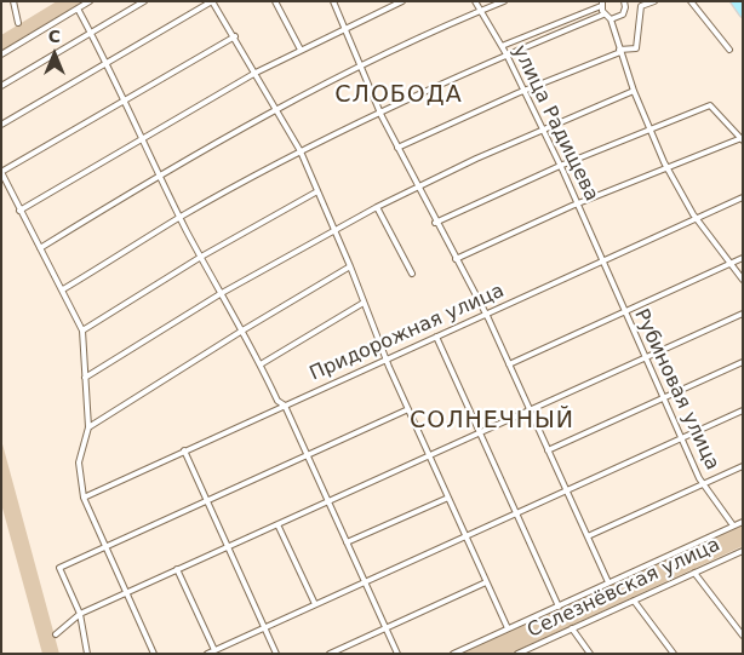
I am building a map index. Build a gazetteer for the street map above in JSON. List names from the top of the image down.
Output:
{
  "streets": {
    "street": [
      "улица Радищева",
      "Придорожная улица",
      "Рубиновая улица",
      "Селезнёвская улица"
    ]
  },
  "crossings": [
    ["улица Радищева", "Придорожная улица"],
    ["улица Радищева", "Рубиновая улица"],
    ["Придорожная улица", "Рубиновая улица"]
  ],
  "districts": ["СЛОБОДА", "СОЛНЕЧНЫЙ"],
  "north": "top"
}
